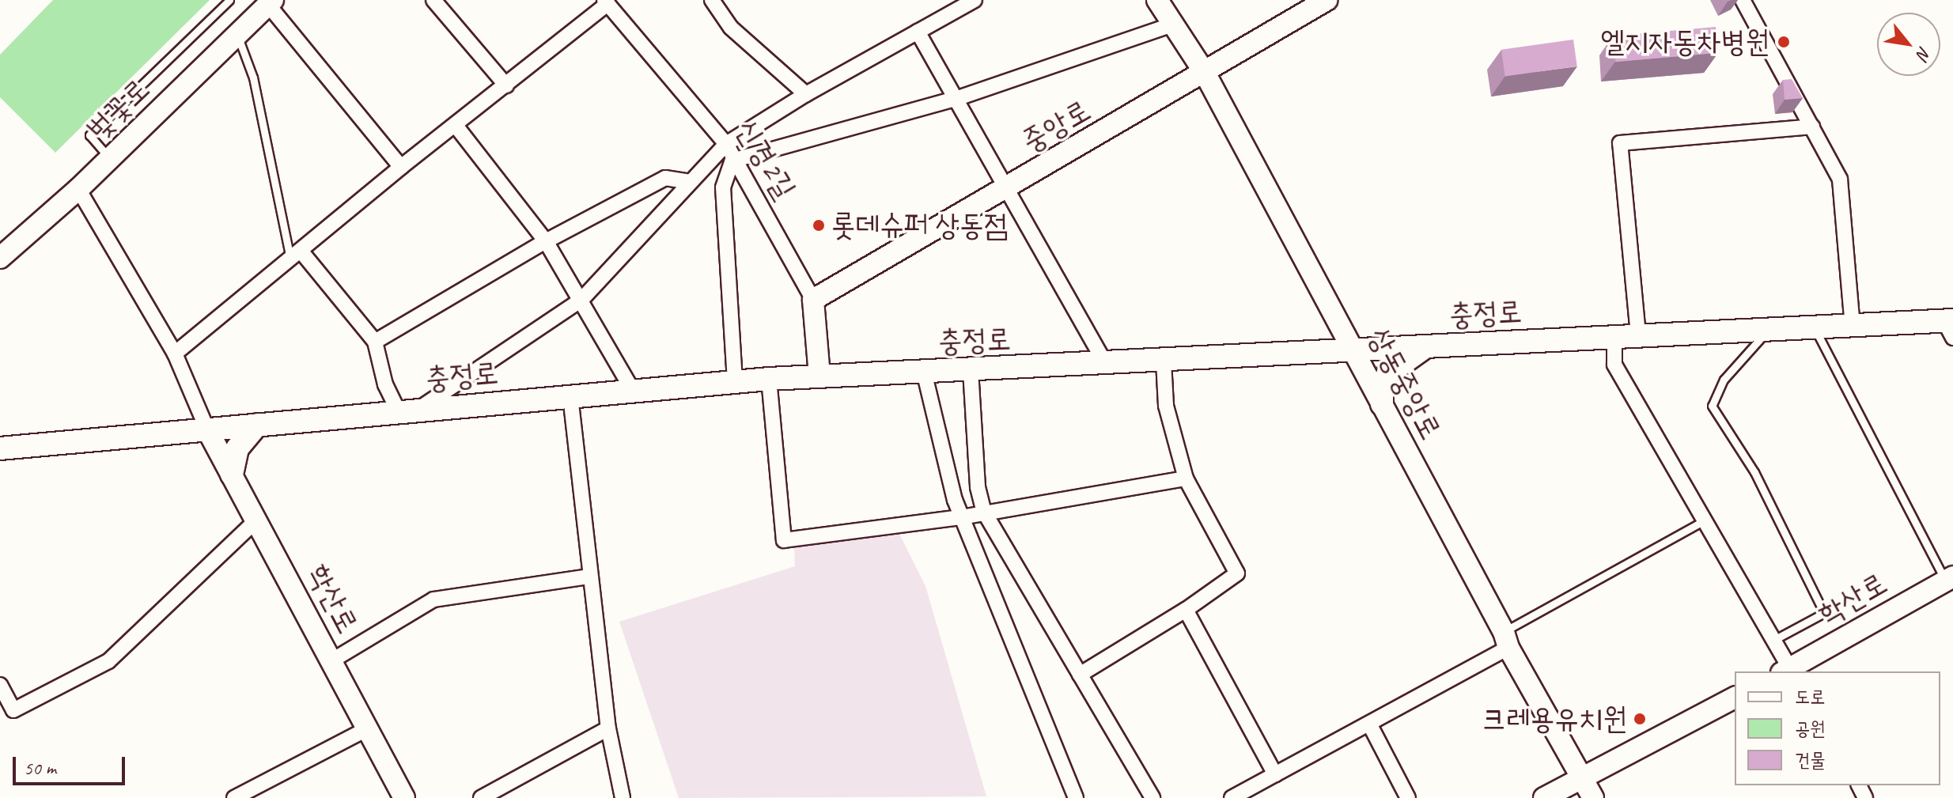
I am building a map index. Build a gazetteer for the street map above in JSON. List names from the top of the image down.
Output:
{
  "streets": {
    "main road": ["충정로"],
    "street": [
      "벚꽃로",
      "중앙로",
      "신경2길",
      "상동중앙로",
      "학산로"
    ]
  },
  "crossings": [
    ["중앙로", "신경2길"],
    ["중앙로", "상동중앙로"],
    ["신경2길", "충정로"],
    ["충정로", "상동중앙로"],
    ["충정로", "학산로"]
  ],
  "places": ["엘지자동차병원", "롯데슈퍼 상동점", "크레용유치원"],
  "legend": ["도로", "공원", "건물"],
  "scale_bar": "50 m",
  "north": "bottom right"
}
